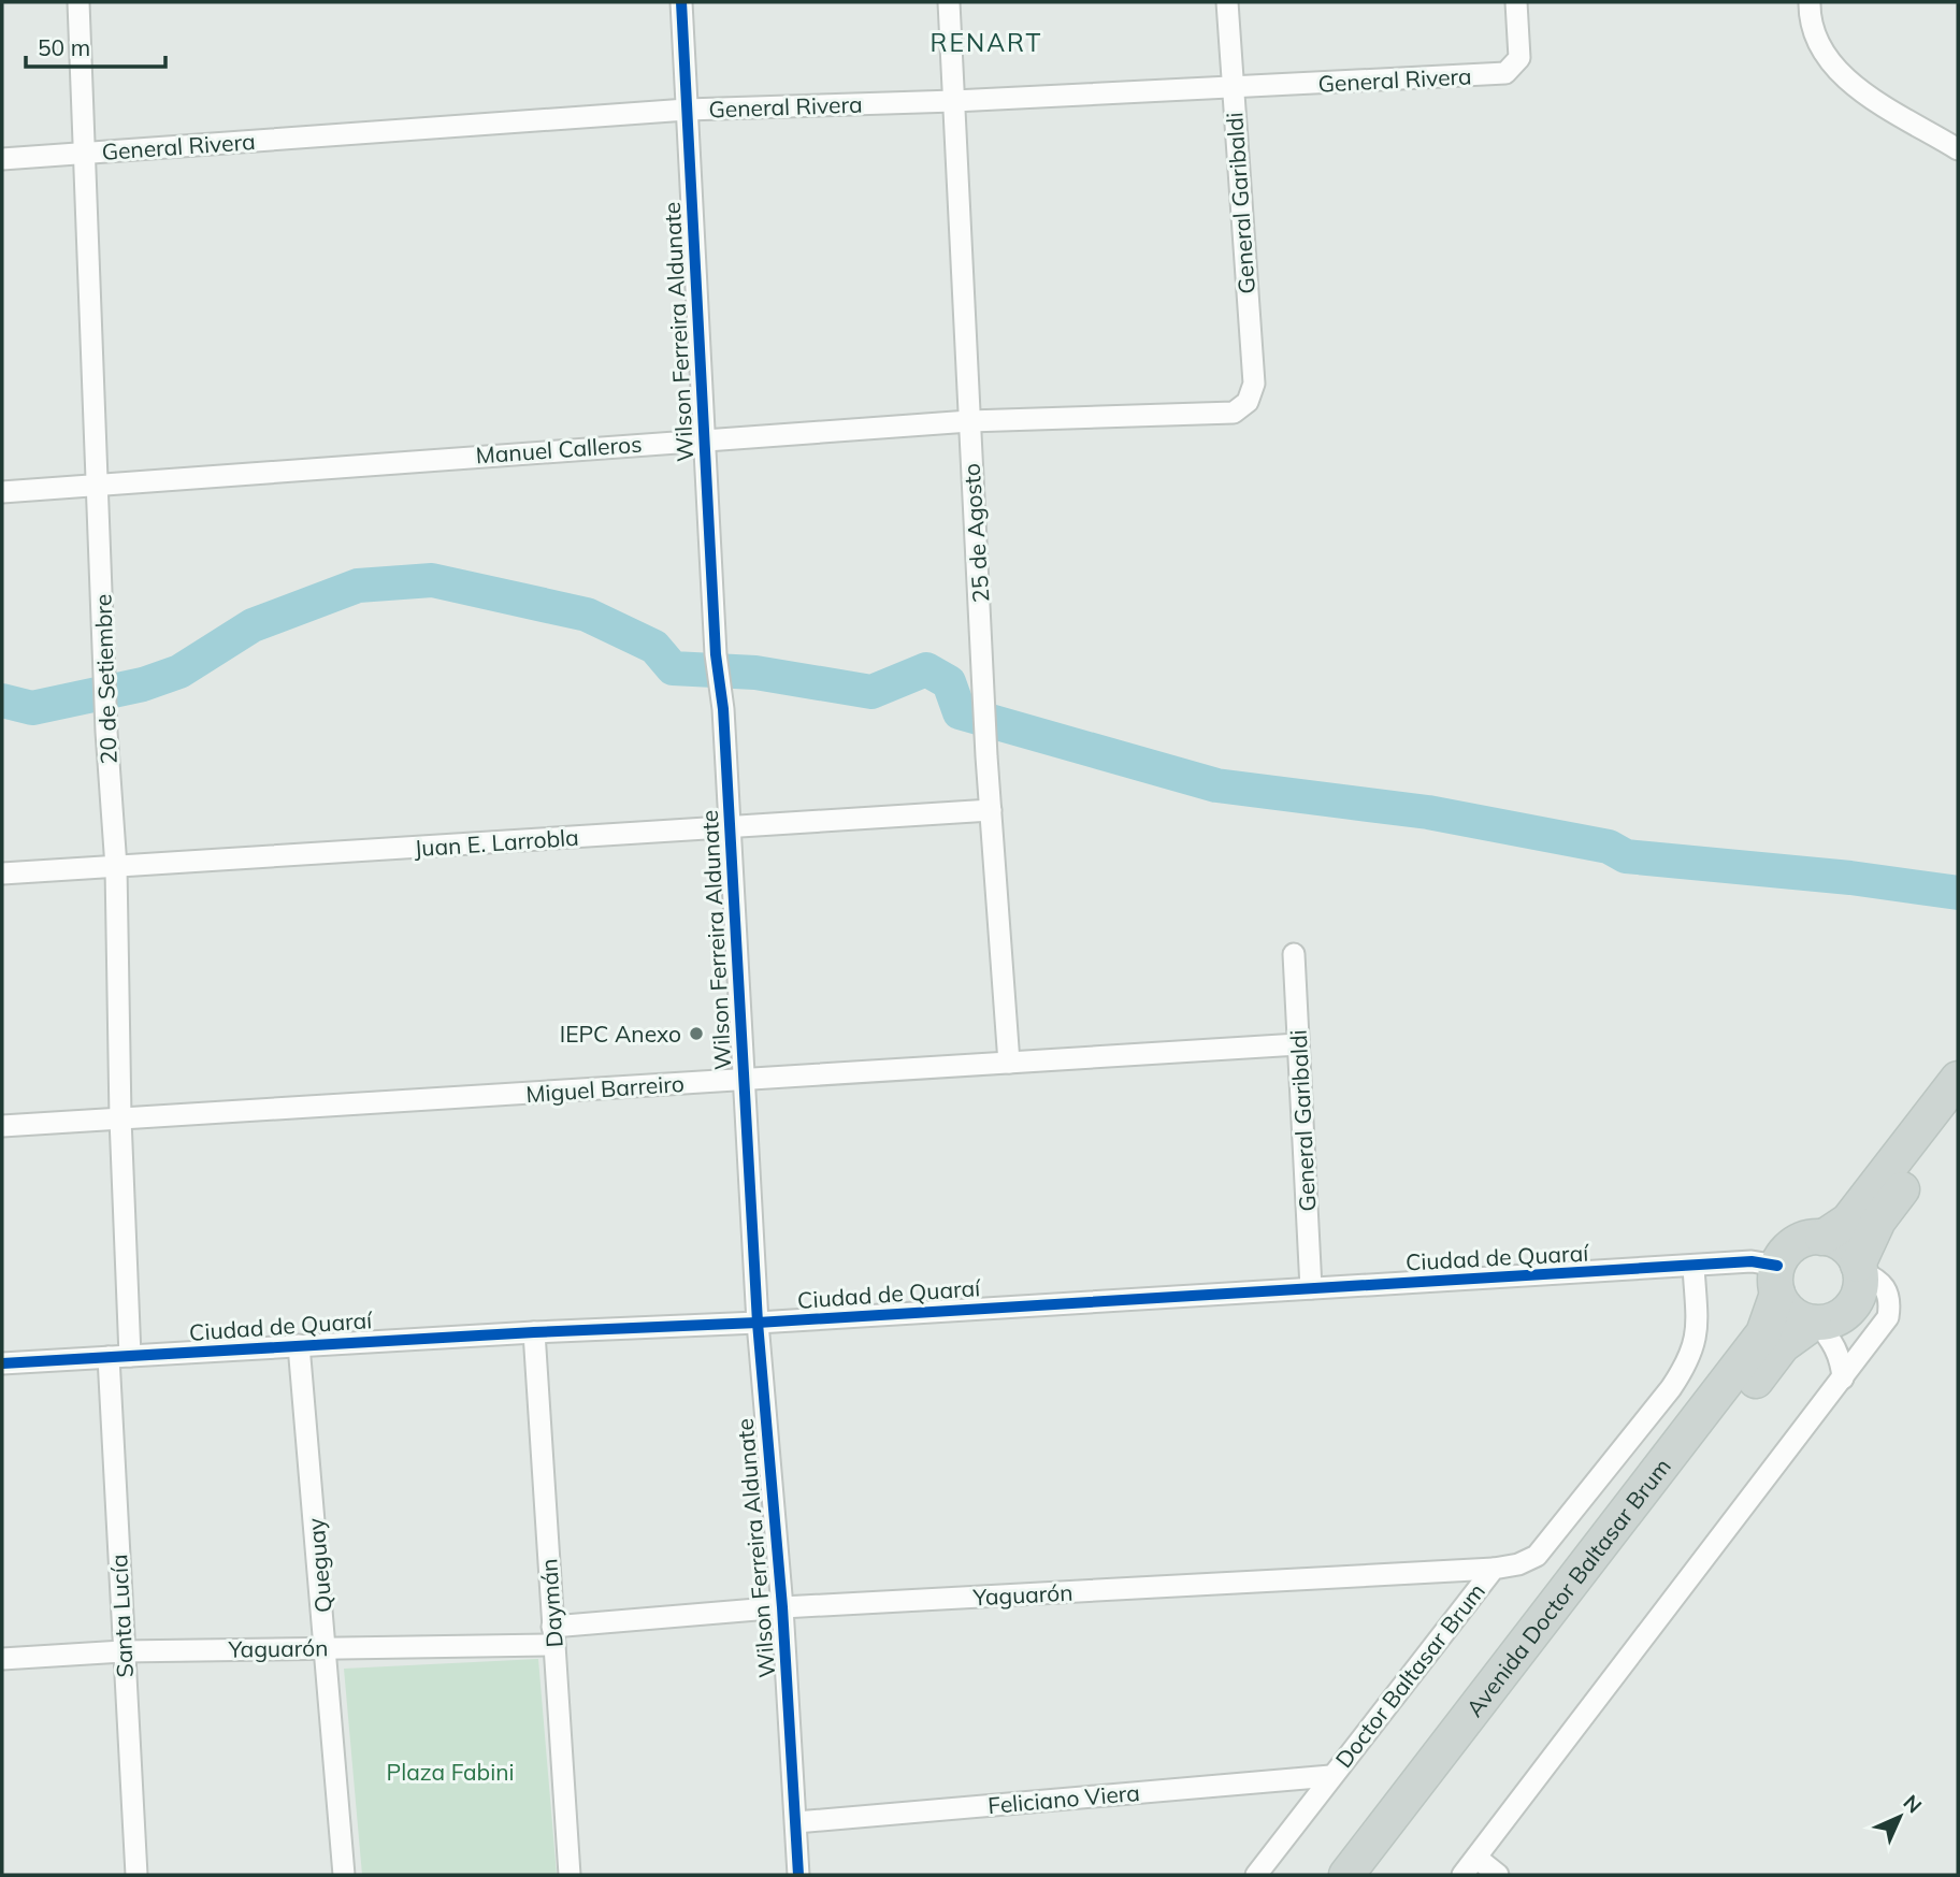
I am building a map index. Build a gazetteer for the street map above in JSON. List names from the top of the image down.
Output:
{
  "streets": {
    "main road": ["Avenida Doctor Baltasar Brum"],
    "street": [
      "General Rivera",
      "General Garibaldi",
      "Wilson Ferreira Aldunate",
      "Manuel Calleros",
      "25 de Agosto",
      "20 de Setiembre",
      "Juan E. Larrobla",
      "Miguel Barreiro",
      "Ciudad de Quaraí",
      "Queguay",
      "Yaguarón",
      "Daymán",
      "Santa Lucía",
      "Doctor Baltasar Brum",
      "Feliciano Viera"
    ]
  },
  "crossings": [
    ["General Rivera", "General Garibaldi"],
    ["General Rivera", "Wilson Ferreira Aldunate"],
    ["General Rivera", "25 de Agosto"],
    ["General Rivera", "20 de Setiembre"],
    ["General Garibaldi", "Manuel Calleros"],
    ["General Garibaldi", "Miguel Barreiro"],
    ["General Garibaldi", "Ciudad de Quaraí"],
    ["Wilson Ferreira Aldunate", "Manuel Calleros"],
    ["Wilson Ferreira Aldunate", "Juan E. Larrobla"],
    ["Wilson Ferreira Aldunate", "Miguel Barreiro"],
    ["Wilson Ferreira Aldunate", "Ciudad de Quaraí"],
    ["Wilson Ferreira Aldunate", "Yaguarón"],
    ["Wilson Ferreira Aldunate", "Feliciano Viera"],
    ["Manuel Calleros", "25 de Agosto"],
    ["Manuel Calleros", "20 de Setiembre"],
    ["25 de Agosto", "Juan E. Larrobla"],
    ["25 de Agosto", "Miguel Barreiro"],
    ["20 de Setiembre", "Juan E. Larrobla"],
    ["20 de Setiembre", "Miguel Barreiro"],
    ["20 de Setiembre", "Ciudad de Quaraí"],
    ["20 de Setiembre", "Santa Lucía"],
    ["Ciudad de Quaraí", "Queguay"],
    ["Ciudad de Quaraí", "Avenida Doctor Baltasar Brum"],
    ["Ciudad de Quaraí", "Daymán"],
    ["Ciudad de Quaraí", "Santa Lucía"],
    ["Ciudad de Quaraí", "Doctor Baltasar Brum"],
    ["Queguay", "Yaguarón"],
    ["Yaguarón", "Daymán"],
    ["Yaguarón", "Santa Lucía"],
    ["Yaguarón", "Doctor Baltasar Brum"],
    ["Doctor Baltasar Brum", "Feliciano Viera"]
  ],
  "districts": ["RENART"],
  "parks": ["Plaza Fabini"],
  "places": ["IEPC Anexo"],
  "scale_bar": "50 m",
  "north": "top right"
}
